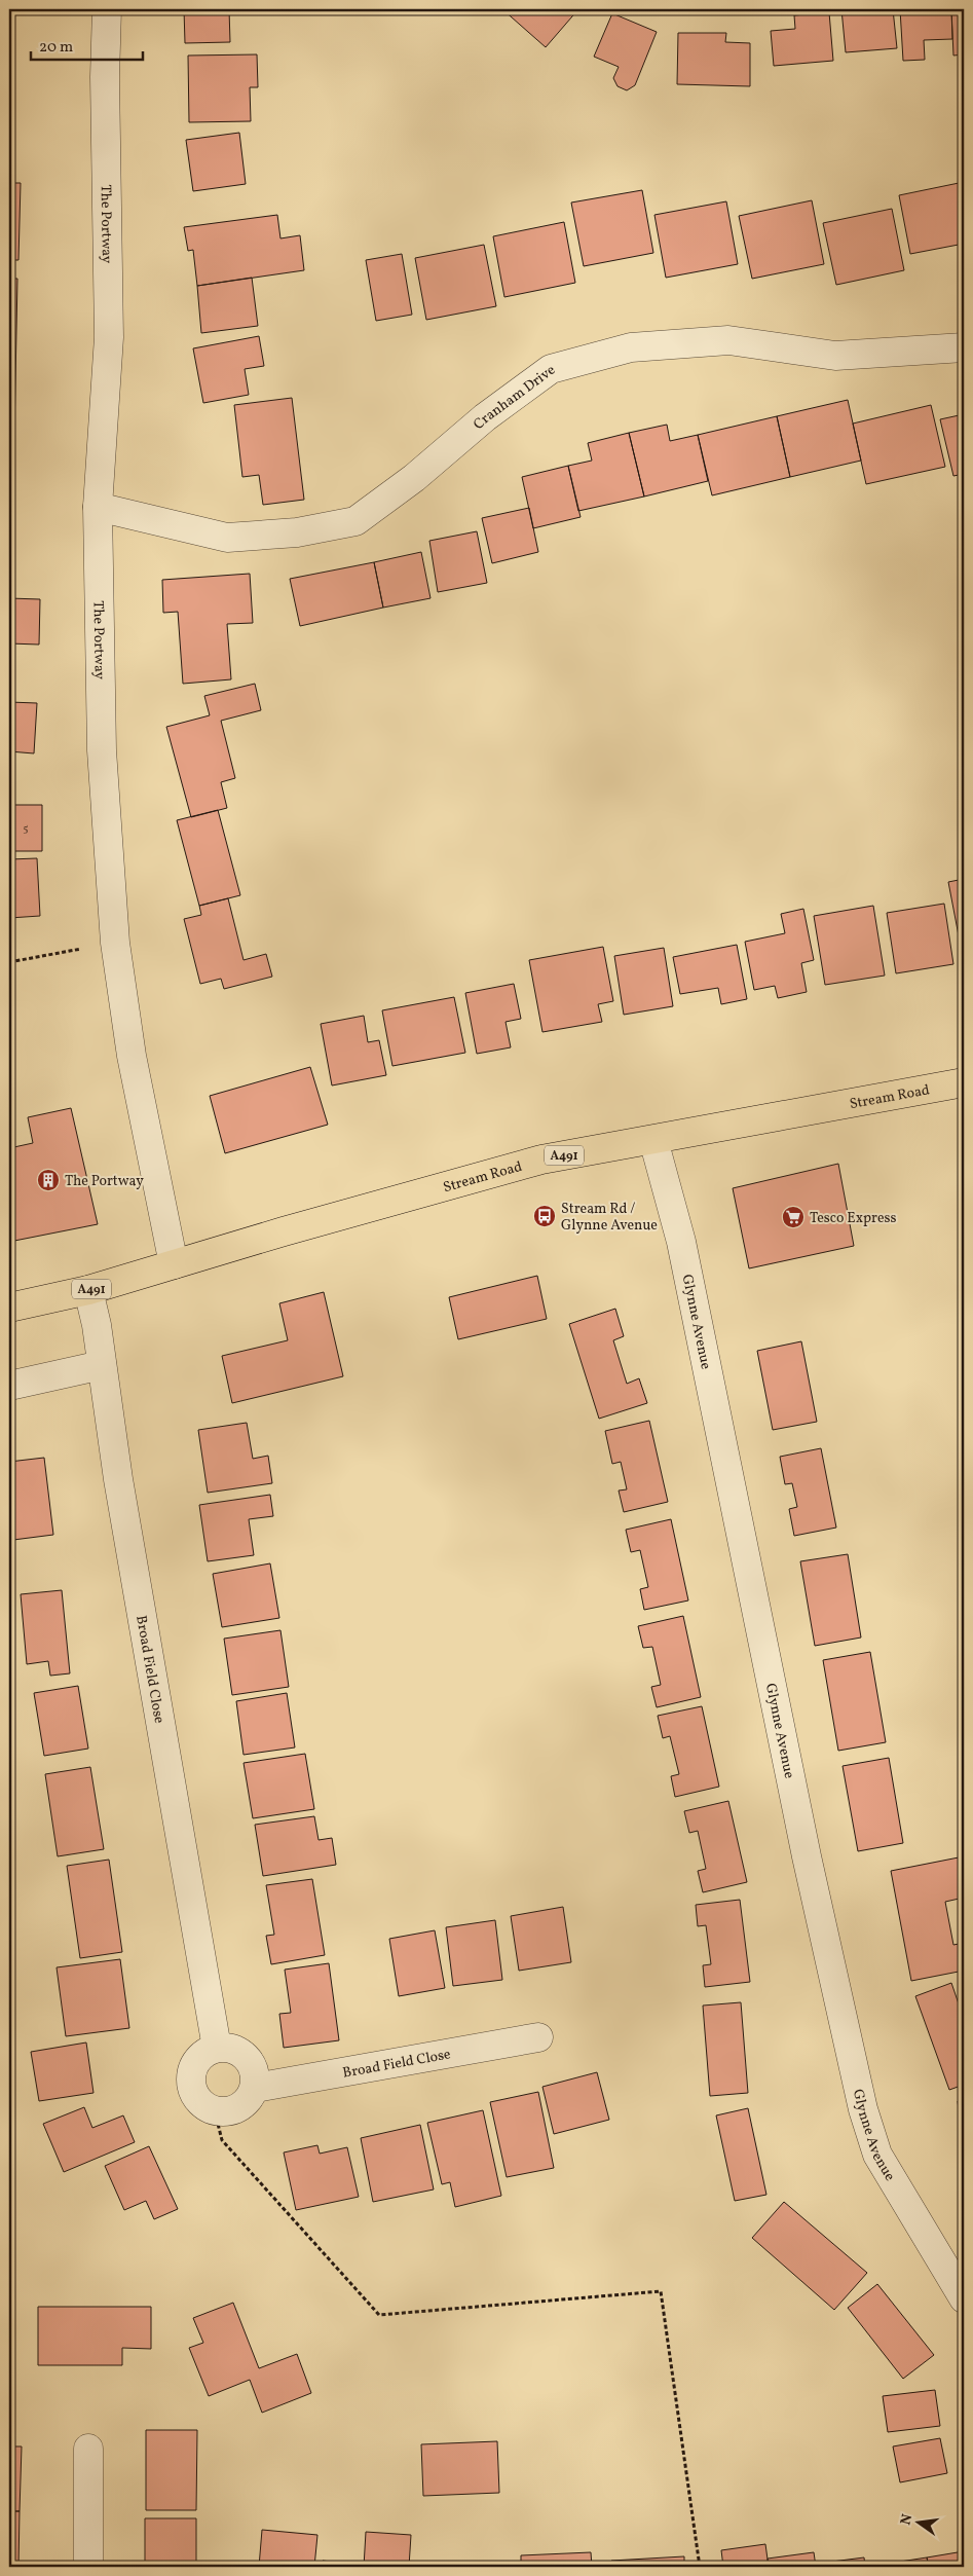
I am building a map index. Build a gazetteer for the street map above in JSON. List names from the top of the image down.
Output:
{
  "streets": {
    "highway": ["Stream Road", "A491"],
    "street": [
      "The Portway",
      "Cranham Drive",
      "Glynne Avenue",
      "Broad Field Close"
    ]
  },
  "crossings": [
    ["The Portway", "Cranham Drive"],
    ["The Portway", "Stream Road"],
    ["Stream Road", "Glynne Avenue"],
    ["Stream Road", "Broad Field Close"]
  ],
  "places": {
    "building": ["The Portway"],
    "bus stop": ["Stream Rd / Glynne Avenue"],
    "supermarket": ["Tesco Express"]
  },
  "house_numbers": ["5"],
  "scale_bar": "20 m",
  "north": "left"
}
